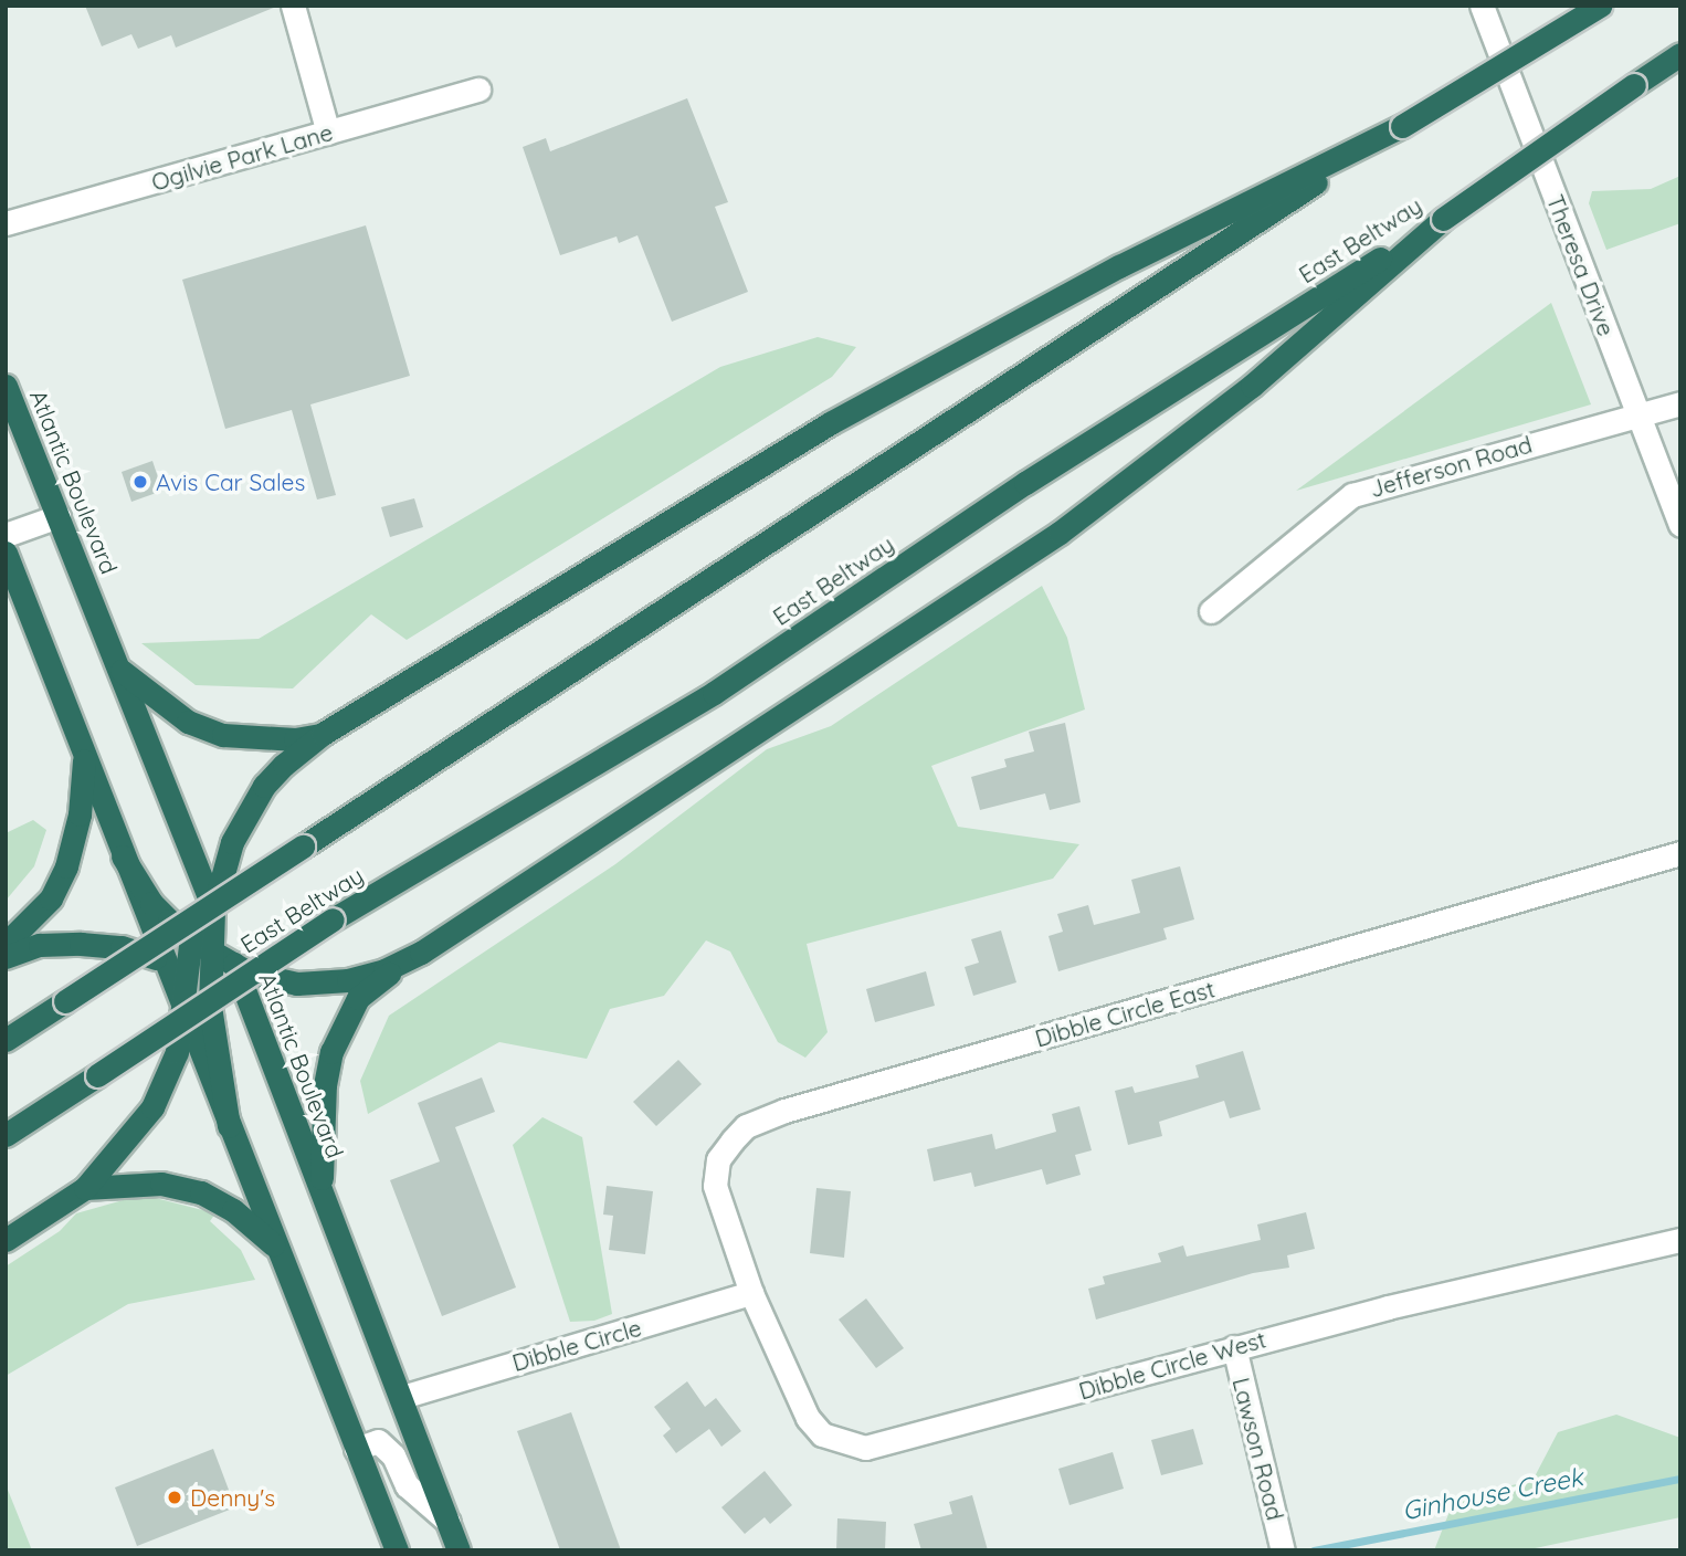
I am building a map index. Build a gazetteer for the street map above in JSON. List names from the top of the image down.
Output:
{
  "streets": {
    "highway": ["East Beltway", "Atlantic Boulevard"],
    "street": [
      "Ogilvie Park Lane",
      "Theresa Drive",
      "Jefferson Road",
      "Dibble Circle East",
      "Dibble Circle",
      "Dibble Circle West",
      "Lawson Road"
    ]
  },
  "crossings": [
    ["Theresa Drive", "Jefferson Road"],
    ["Atlantic Boulevard", "Dibble Circle"],
    ["Dibble Circle East", "Dibble Circle"],
    ["Dibble Circle East", "Dibble Circle West"],
    ["Dibble Circle", "Dibble Circle West"],
    ["Dibble Circle West", "Lawson Road"]
  ],
  "water": ["Ginhouse Creek"],
  "places": ["Avis Car Sales", "Denny's"]
}
